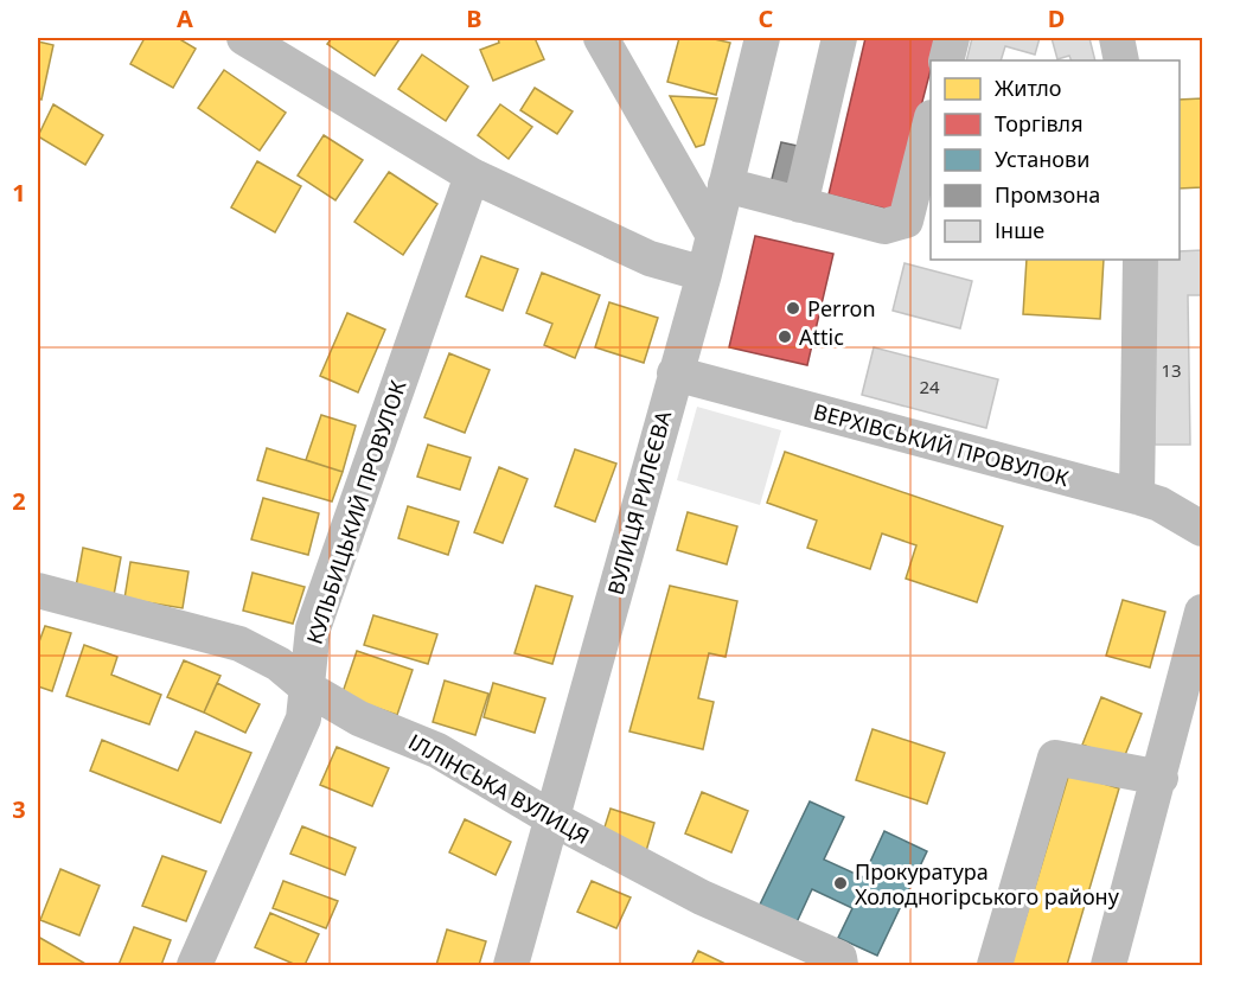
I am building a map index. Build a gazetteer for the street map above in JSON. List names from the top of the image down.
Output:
{
  "streets": {
    "street": [
      "ВЕРХІВСЬКИЙ ПРОВУЛОК",
      "ВУЛИЦЯ РИЛЄЄВА",
      "КУЛЬБИЦЬКИЙ ПРОВУЛОК",
      "ІЛЛІНСЬКА ВУЛИЦЯ"
    ]
  },
  "crossings": [
    ["ВЕРХІВСЬКИЙ ПРОВУЛОК", "ВУЛИЦЯ РИЛЄЄВА"],
    ["ВУЛИЦЯ РИЛЄЄВА", "ІЛЛІНСЬКА ВУЛИЦЯ"],
    ["КУЛЬБИЦЬКИЙ ПРОВУЛОК", "ІЛЛІНСЬКА ВУЛИЦЯ"]
  ],
  "places": ["Perron", "Attic", "Прокуратура Холодногірського району"],
  "house_numbers": ["13", "24"],
  "legend": [
    "Житло",
    "Торгівля",
    "Установи",
    "Промзона",
    "Інше"
  ],
  "grid": {
    "columns": [
      "A",
      "B",
      "C",
      "D"
    ],
    "rows": ["1", "2", "3"]
  }
}
